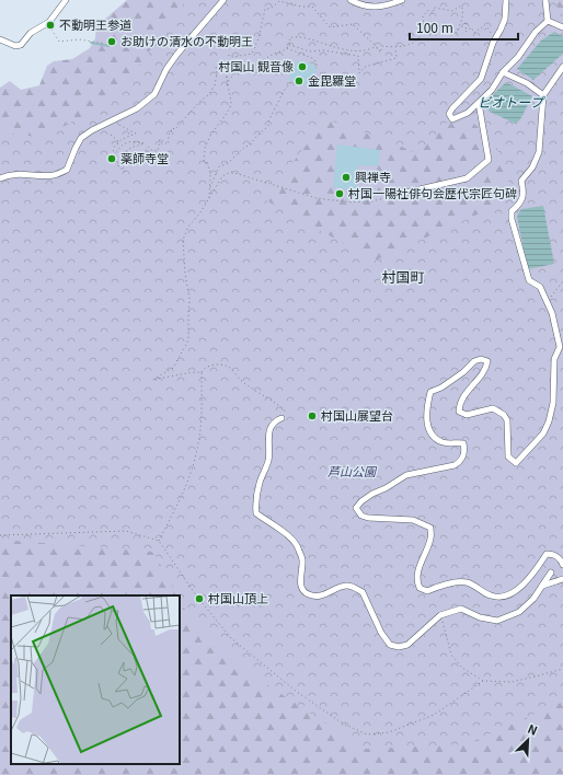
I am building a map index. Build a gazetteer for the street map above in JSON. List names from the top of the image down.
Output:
{
  "districts": ["村国町"],
  "water": ["ビオトープ"],
  "parks": ["芦山公園"],
  "places": [
    "不動明王参道",
    "お助けの清水の不動明王",
    "村国山 観音像",
    "金毘羅堂",
    "薬師寺堂",
    "興禅寺",
    "村国一陽社俳句会歴代宗匠句碑",
    "村国山展望台",
    "村国山頂上"
  ],
  "scale_bar": "100 m",
  "north": "top right"
}
